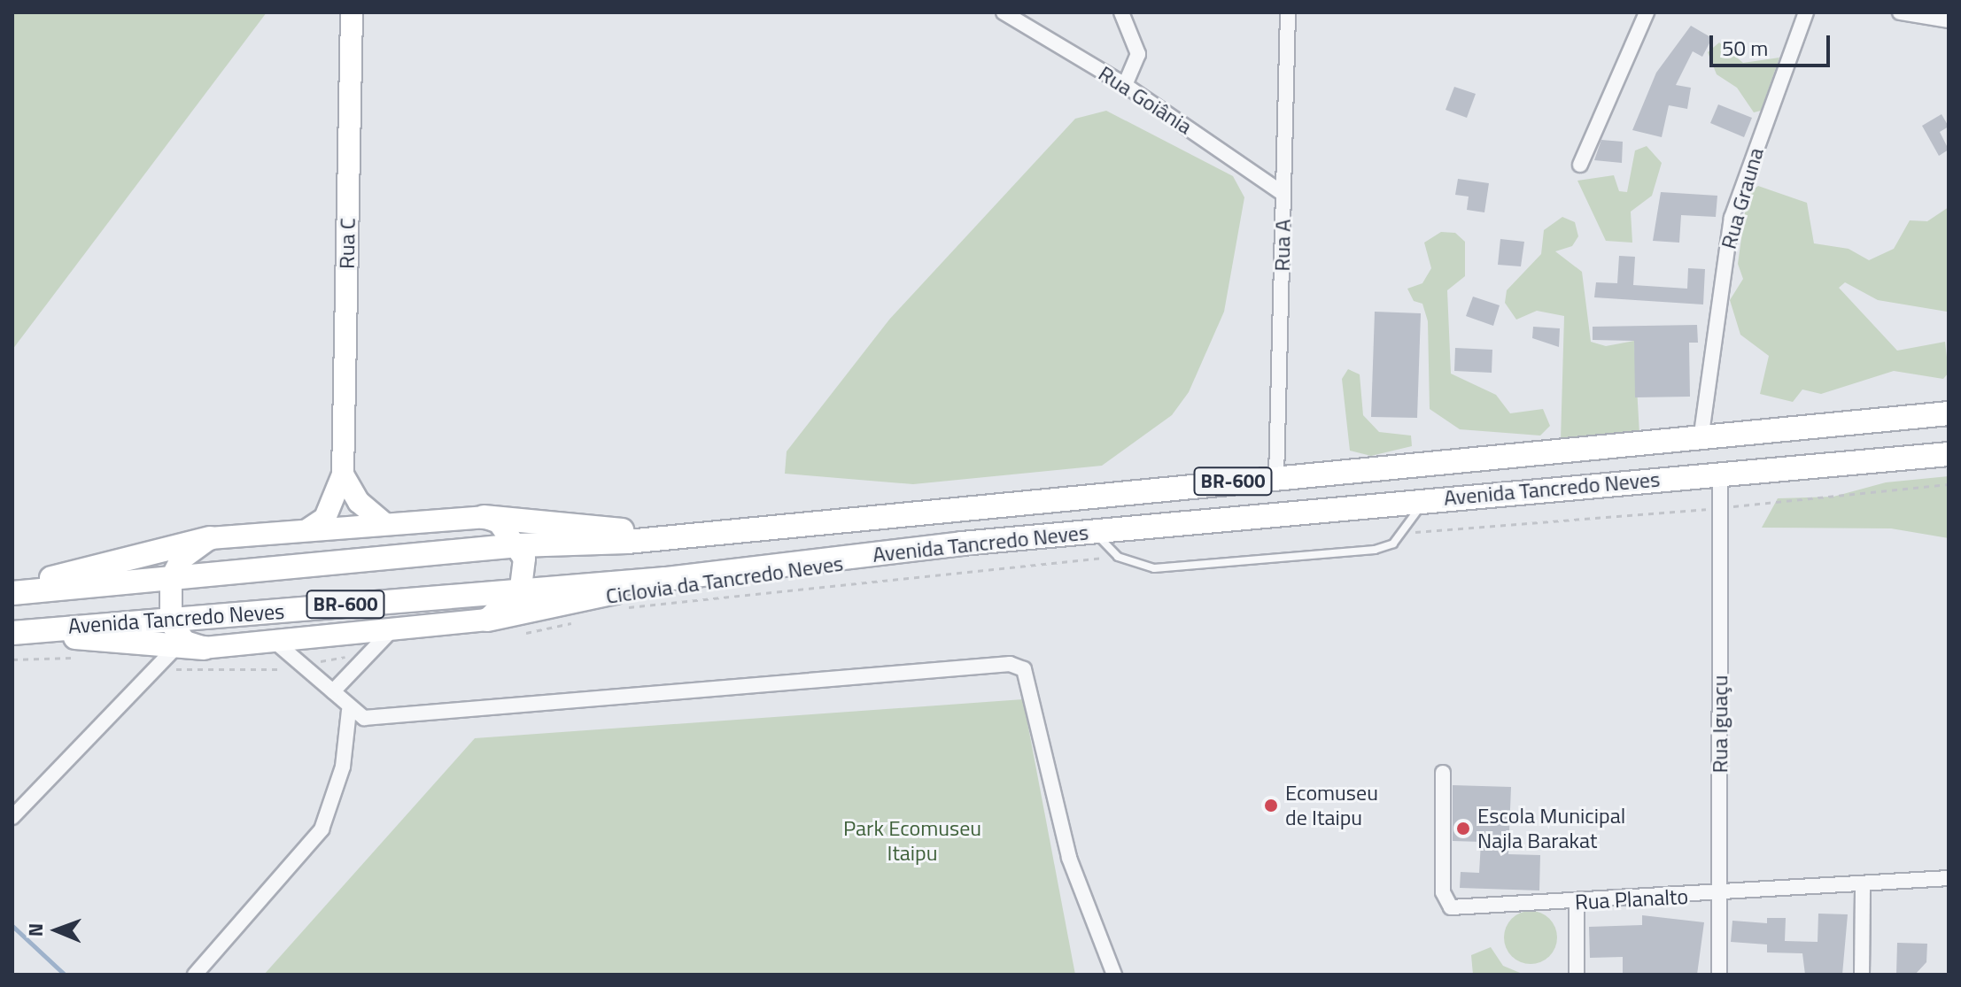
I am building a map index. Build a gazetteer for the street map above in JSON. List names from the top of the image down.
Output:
{
  "streets": {
    "main road": ["BR-600", "Avenida Tancredo Neves"],
    "street": [
      "Rua Goiânia",
      "Rua Grauna",
      "Rua C",
      "Rua A",
      "Rua Iguaçu",
      "Rua Planalto"
    ],
    "path": ["Ciclovia da Tancredo Neves"]
  },
  "crossings": [
    ["Rua Goiânia", "Rua A"],
    ["Rua Grauna", "Avenida Tancredo Neves"],
    ["Rua A", "Avenida Tancredo Neves"],
    ["Avenida Tancredo Neves", "Rua Iguaçu"],
    ["Rua Iguaçu", "Rua Planalto"]
  ],
  "parks": ["Park Ecomuseu Itaipu"],
  "places": ["Ecomuseu de Itaipu", "Escola Municipal Najla Barakat"],
  "scale_bar": "50 m",
  "north": "left"
}
